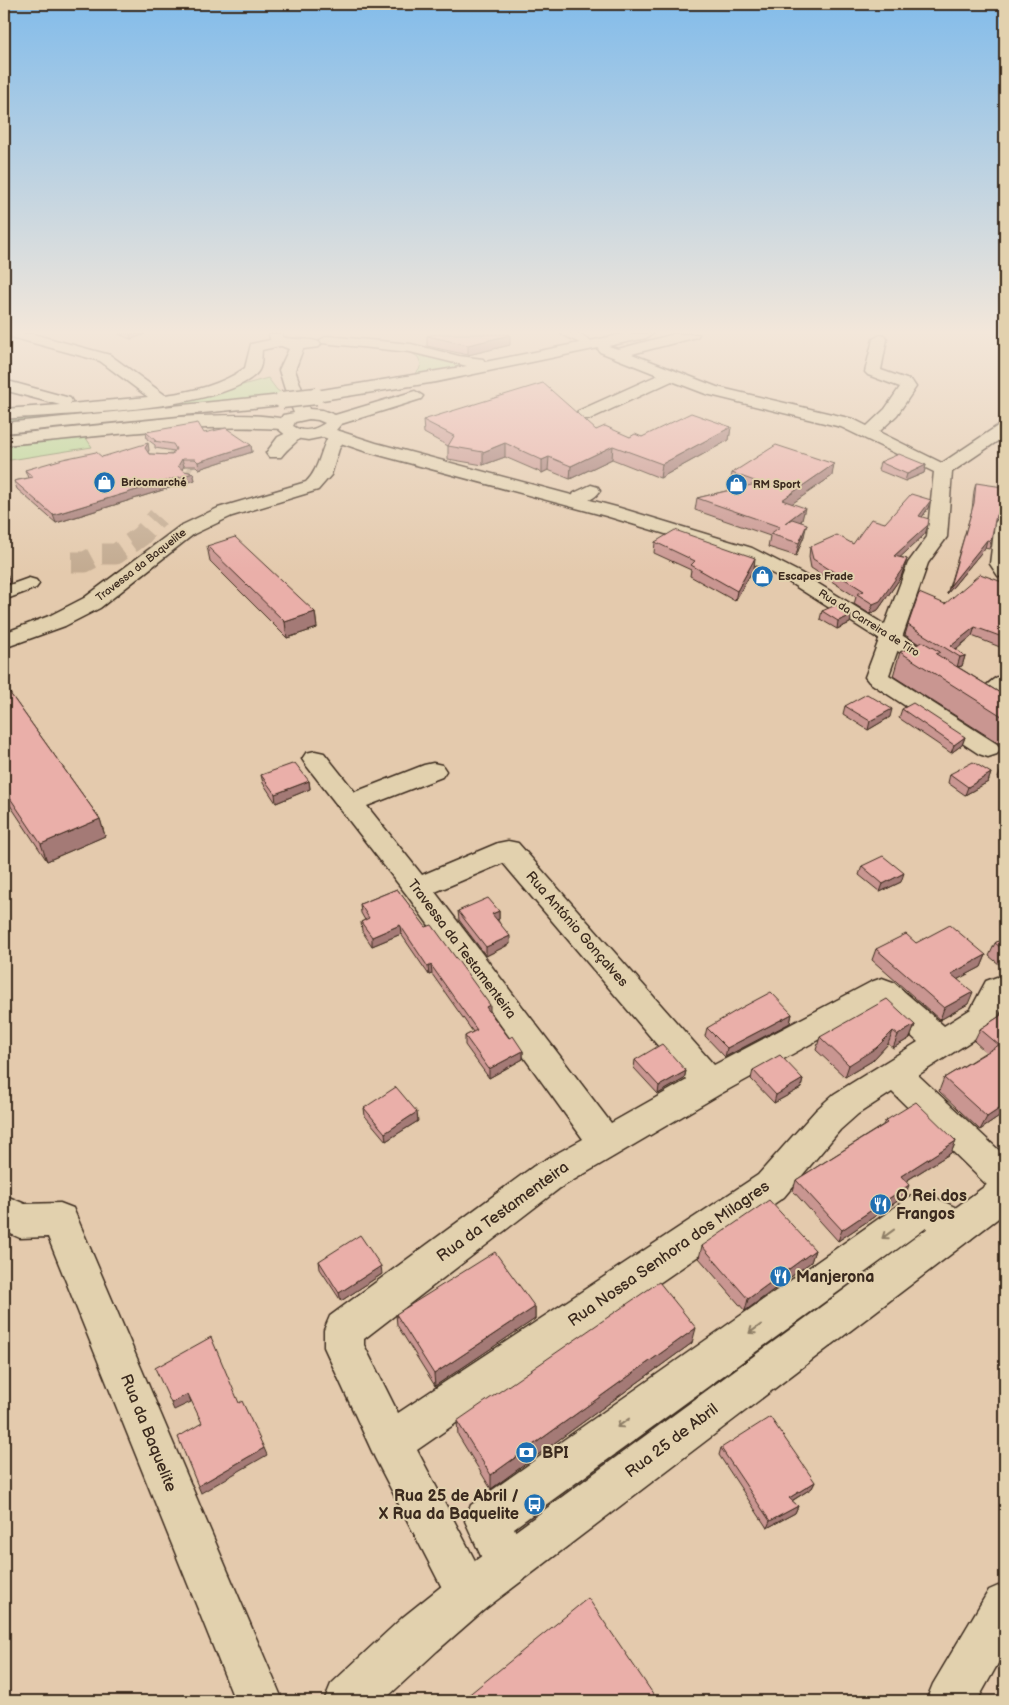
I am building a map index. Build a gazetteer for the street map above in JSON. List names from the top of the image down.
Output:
{
  "streets": {
    "street": [
      "Travessa da Baquelite",
      "Rua da Carreira de Tiro",
      "Rua António Gonçalves",
      "Travessa da Testamenteira",
      "Rua da Testamenteira",
      "Rua Nossa Senhora dos Milagres",
      "Rua da Baquelite",
      "Rua 25 de Abril"
    ]
  },
  "crossings": [
    ["Travessa da Baquelite", "Rua da Carreira de Tiro"],
    ["Rua António Gonçalves", "Travessa da Testamenteira"],
    ["Rua António Gonçalves", "Rua da Testamenteira"],
    ["Travessa da Testamenteira", "Rua da Testamenteira"],
    ["Rua da Testamenteira", "Rua Nossa Senhora dos Milagres"],
    ["Rua da Testamenteira", "Rua 25 de Abril"]
  ],
  "places": {
    "shop": ["Bricomarché", "RM Sport", "Escapes Frade"],
    "restaurant": ["O Rei dos Frangos", "Manjerona"],
    "bank": ["BPI"],
    "bus stop": ["Rua 25 de Abril / X Rua da Baquelite"]
  }
}
